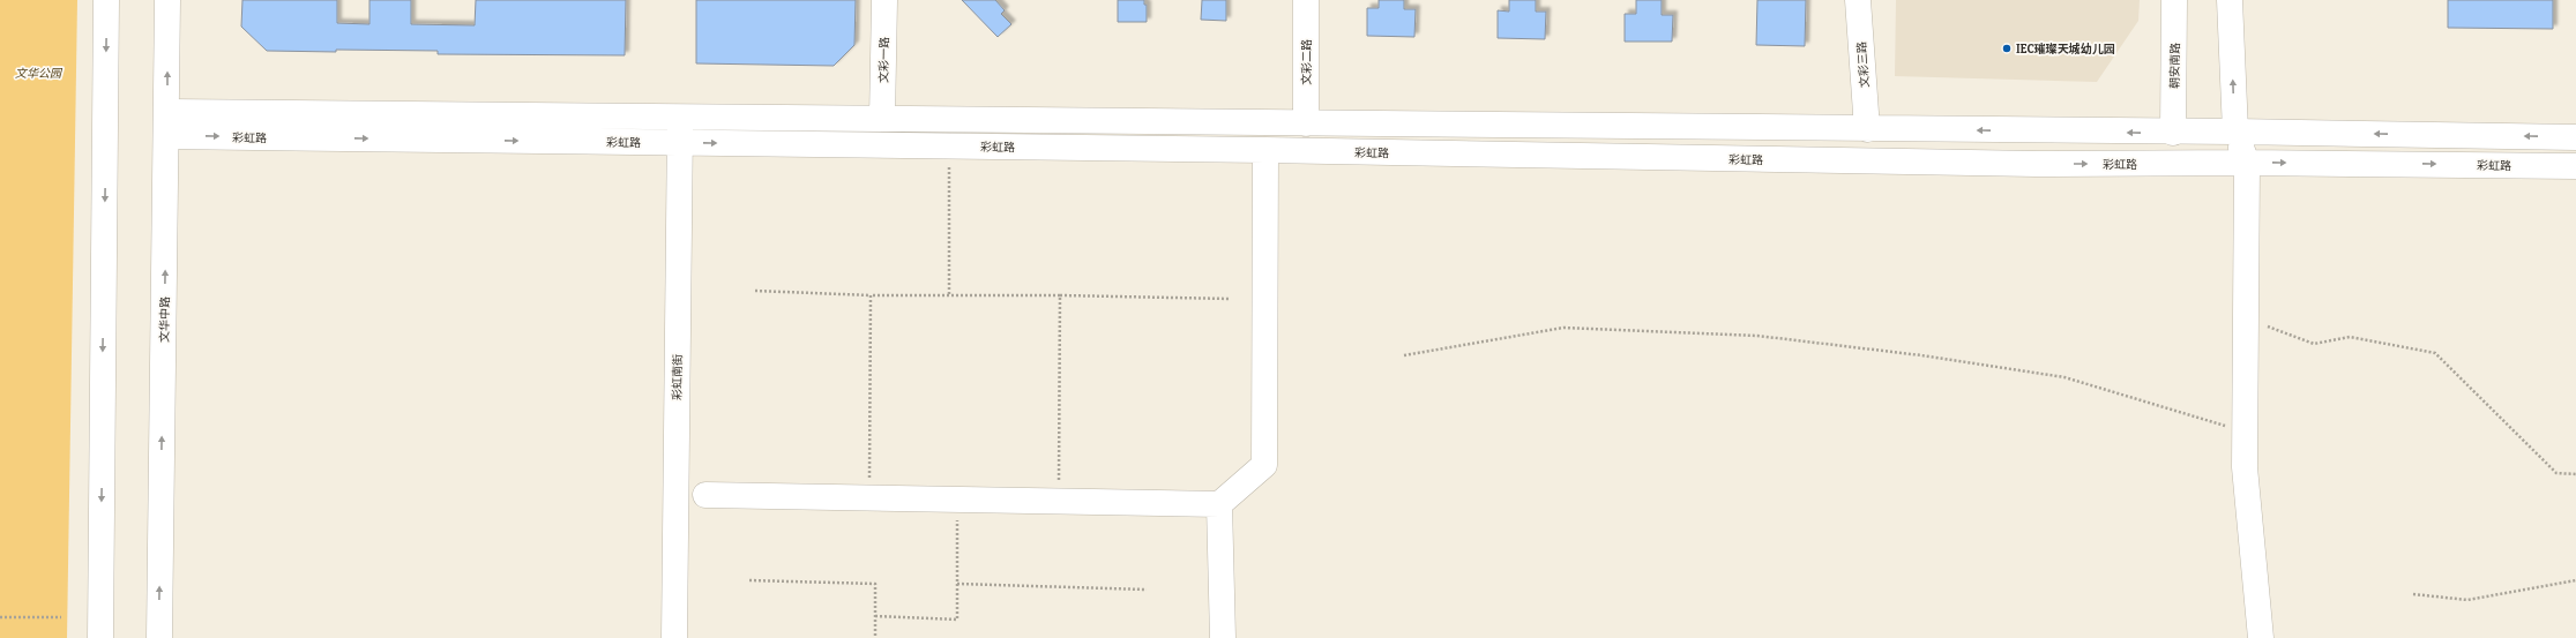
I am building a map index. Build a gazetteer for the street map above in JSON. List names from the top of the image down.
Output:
{
  "streets": {
    "street": [
      "文彩一路",
      "文彩二路",
      "文彩三路",
      "朝安南路",
      "彩虹路",
      "文华中路",
      "彩虹南街"
    ]
  },
  "crossings": [
    ["彩虹路", "文华中路"],
    ["彩虹路", "彩虹南街"]
  ],
  "parks": ["文华公园"],
  "places": ["IEC璀璨天城幼儿园"]
}
